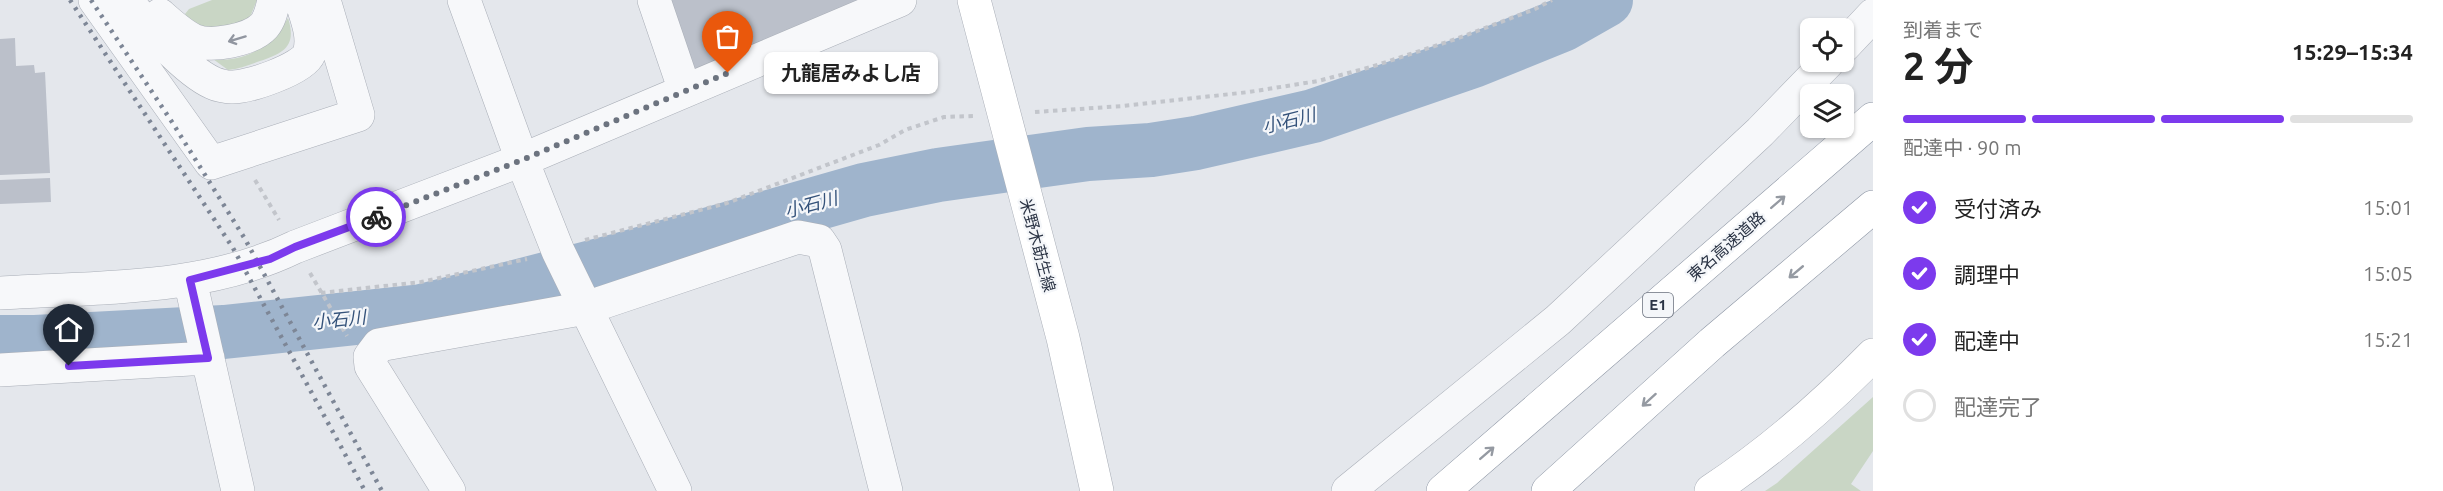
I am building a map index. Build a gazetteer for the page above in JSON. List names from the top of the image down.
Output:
{
  "streets": {
    "main road": ["米野木莇生線", "東名高速道路", "E1"]
  },
  "water": ["小石川"],
  "places": ["九龍居みよし店"],
  "page": {
    "heading": ["2 分", "到着まで", "15:29–15:34"],
    "bubble": "九龍居みよし店",
    "bar": "配達中 · 90 m",
    "list": [
      ["受付済み", "15:01"],
      ["調理中", "15:05"],
      ["配達中", "15:21"],
      "配達完了"
    ]
  }
}
